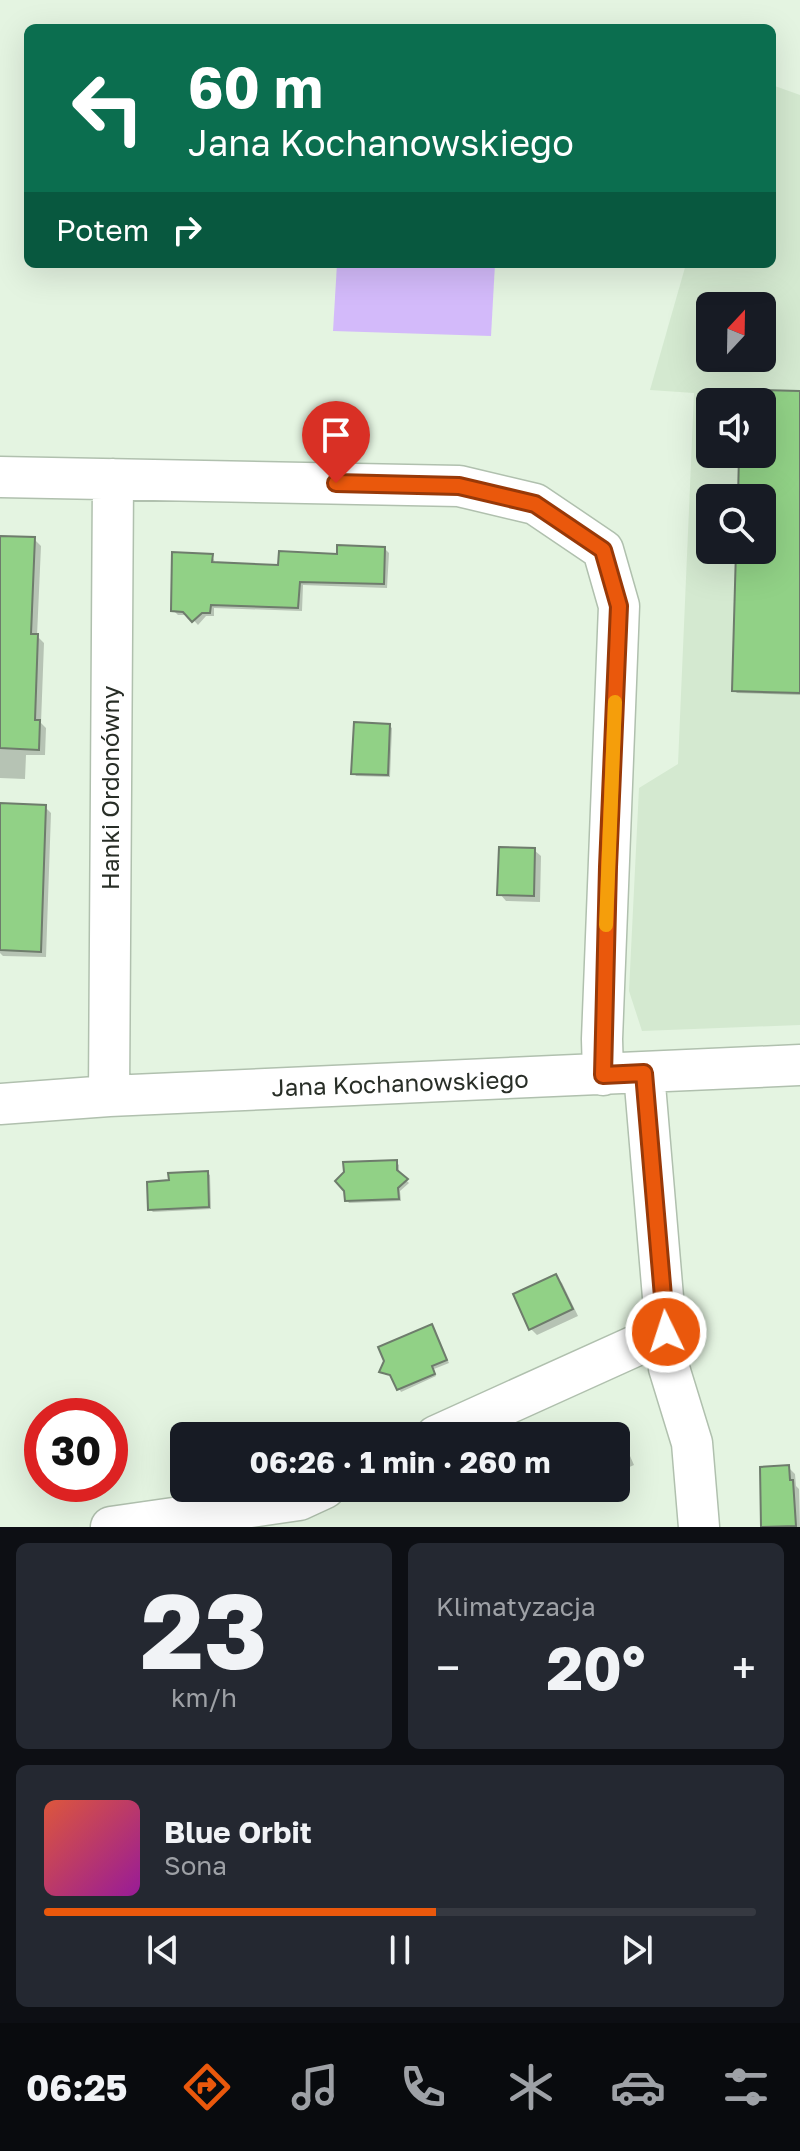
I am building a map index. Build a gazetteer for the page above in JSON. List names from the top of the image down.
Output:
{
  "streets": {
    "street": ["Hanki Ordonówny", "Jana Kochanowskiego"]
  },
  "crossings": [
    ["Hanki Ordonówny", "Jana Kochanowskiego"]
  ],
  "north": "top",
  "page": {
    "turn": ["60 m", "Jana Kochanowskiego"],
    "then": "Potem",
    "limit": "30",
    "trip": "06:26 · 1 min · 260 m",
    "tile": [
      ["23", "km/h"],
      "Klimatyzacja"
    ],
    "heat": ["−", "20°", "+"],
    "song": ["Blue Orbit", "Sona"],
    "tabs": "06:25"
  }
}
